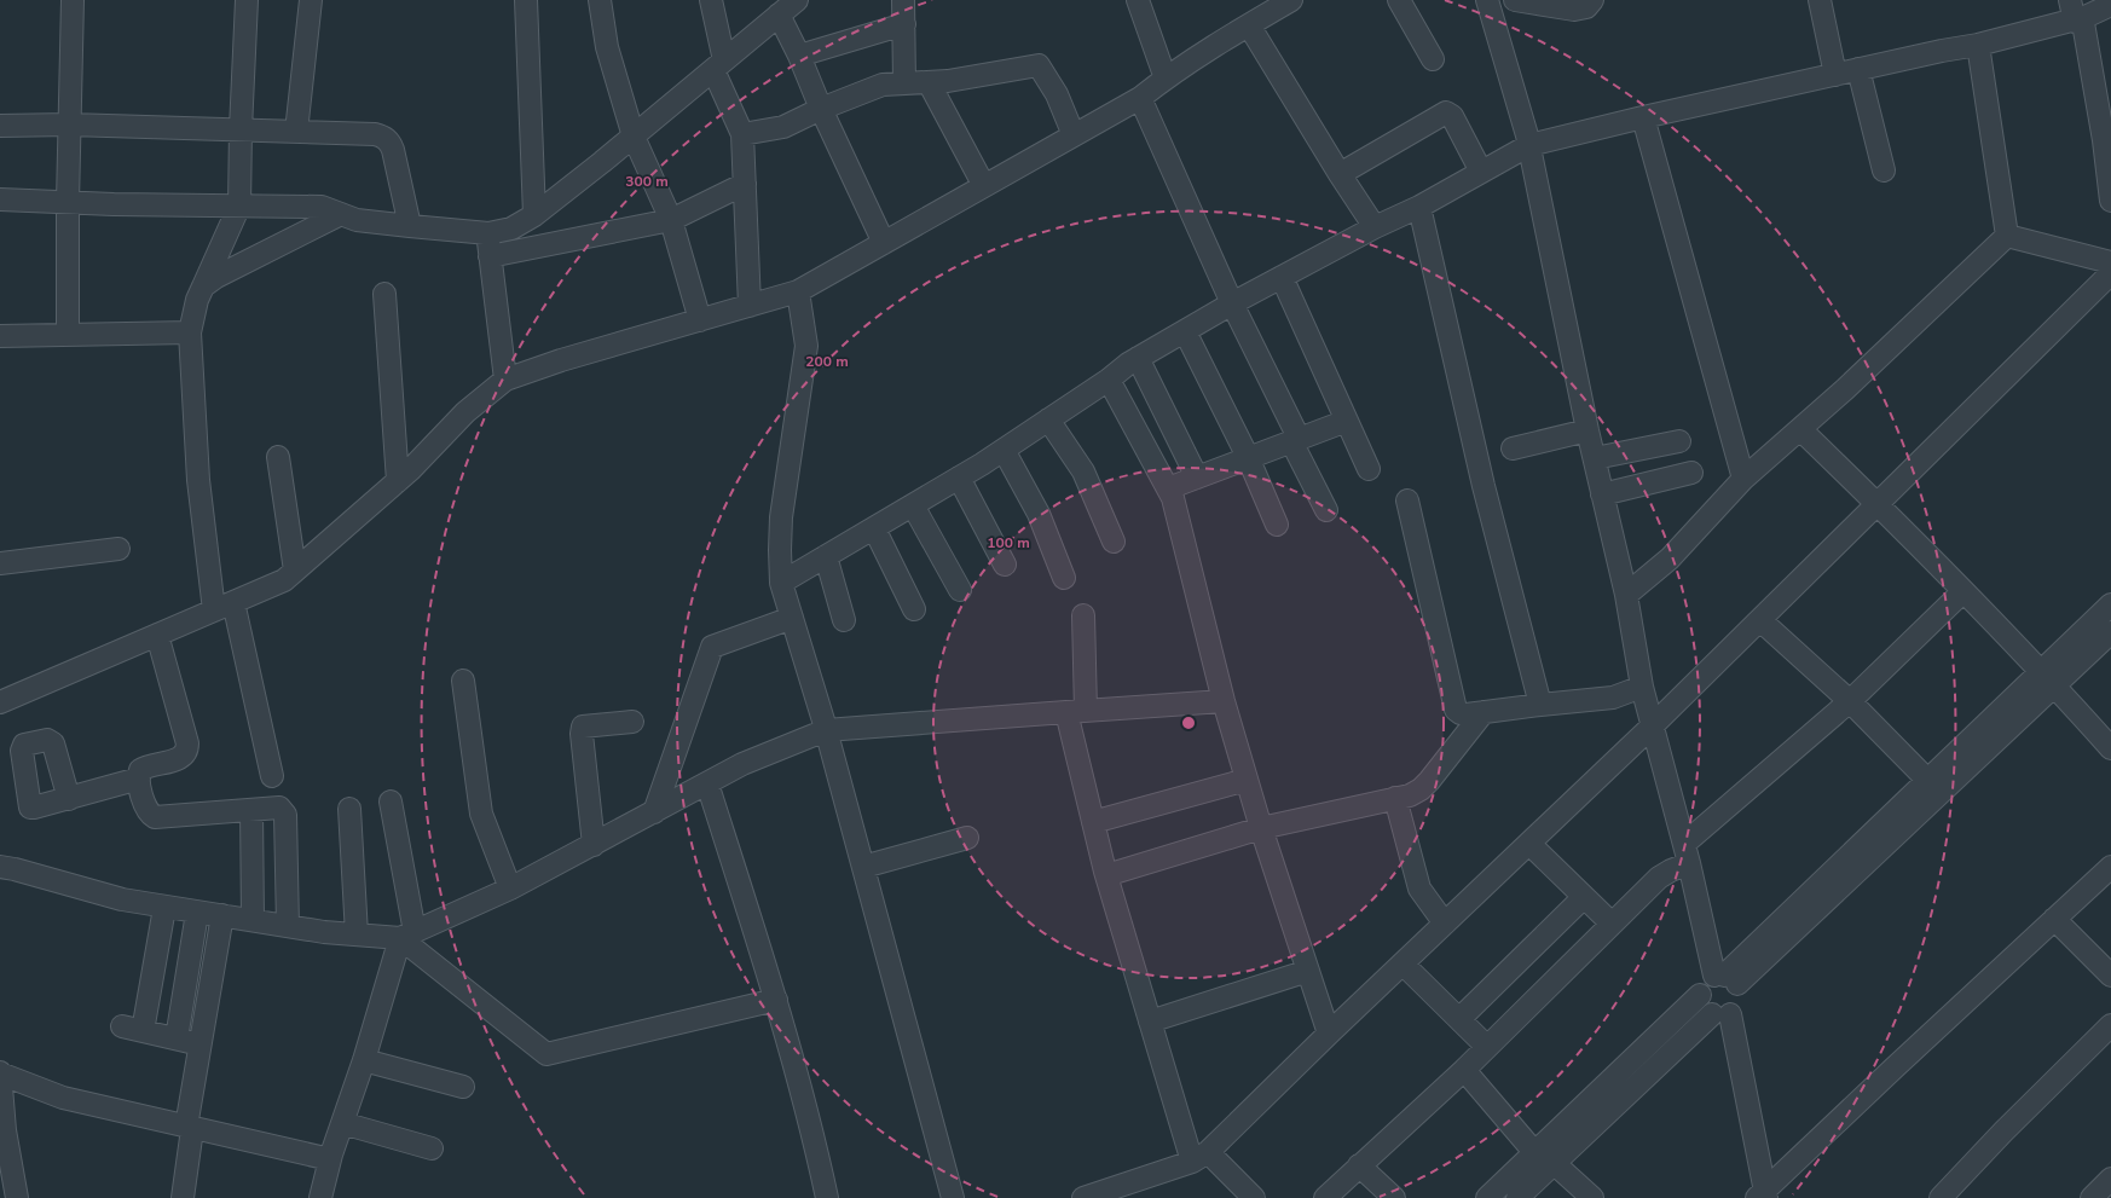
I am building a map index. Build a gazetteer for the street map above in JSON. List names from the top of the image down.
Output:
{
  "rings": ["300 m", "200 m", "100 m"]
}
